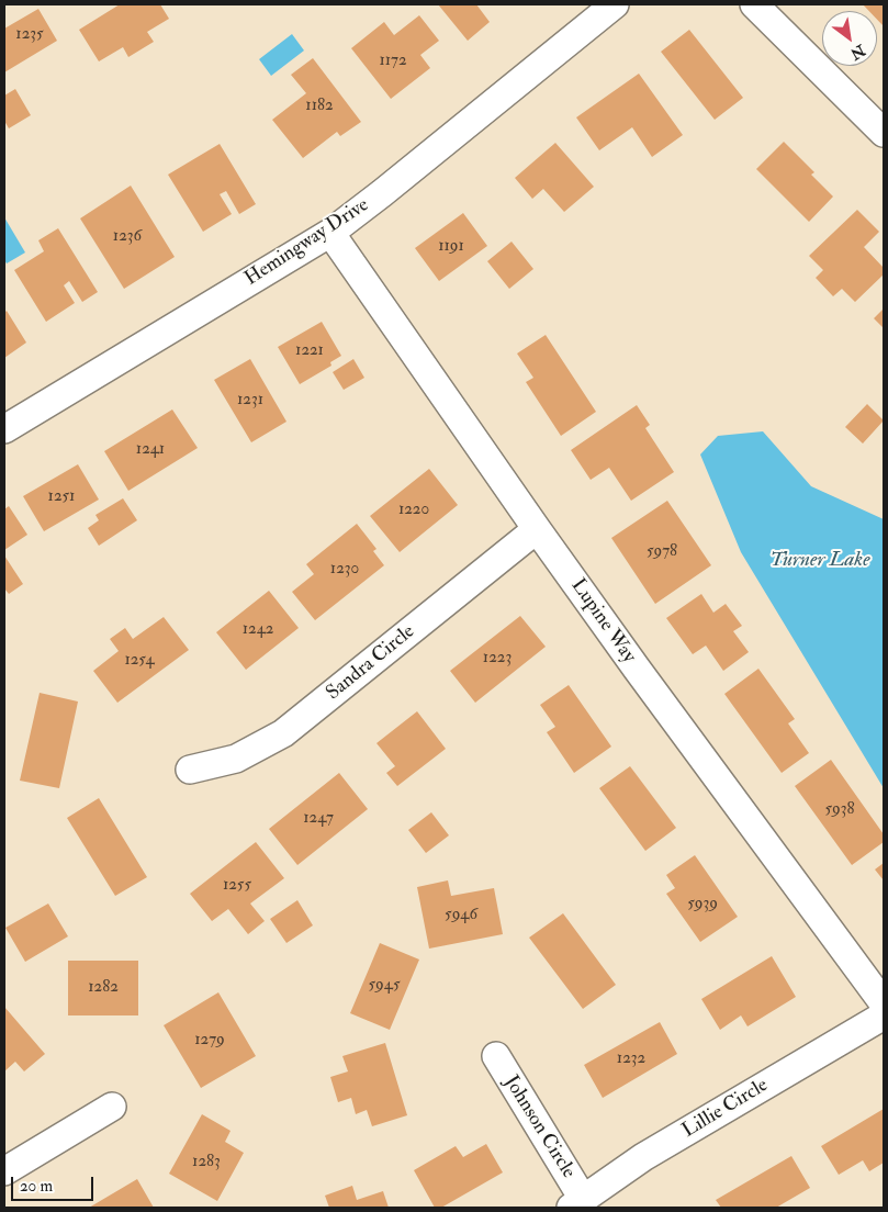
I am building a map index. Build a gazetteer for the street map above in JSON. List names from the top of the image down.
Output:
{
  "streets": {
    "street": [
      "Hemingway Drive",
      "Lupine Way",
      "Sandra Circle",
      "Lillie Circle",
      "Johnson Circle"
    ]
  },
  "crossings": [
    ["Hemingway Drive", "Lupine Way"],
    ["Lupine Way", "Sandra Circle"],
    ["Lillie Circle", "Johnson Circle"]
  ],
  "water": ["Turner Lake"],
  "house_numbers": [
    "1235",
    "1172",
    "1182",
    "1236",
    "1191",
    "1221",
    "1231",
    "1241",
    "1251",
    "1220",
    "5978",
    "1230",
    "1242",
    "1223",
    "1254",
    "5938",
    "1247",
    "1255",
    "5939",
    "5946",
    "5945",
    "1282",
    "1279",
    "1232",
    "1283"
  ],
  "scale_bar": "20 m",
  "north": "bottom right"
}
